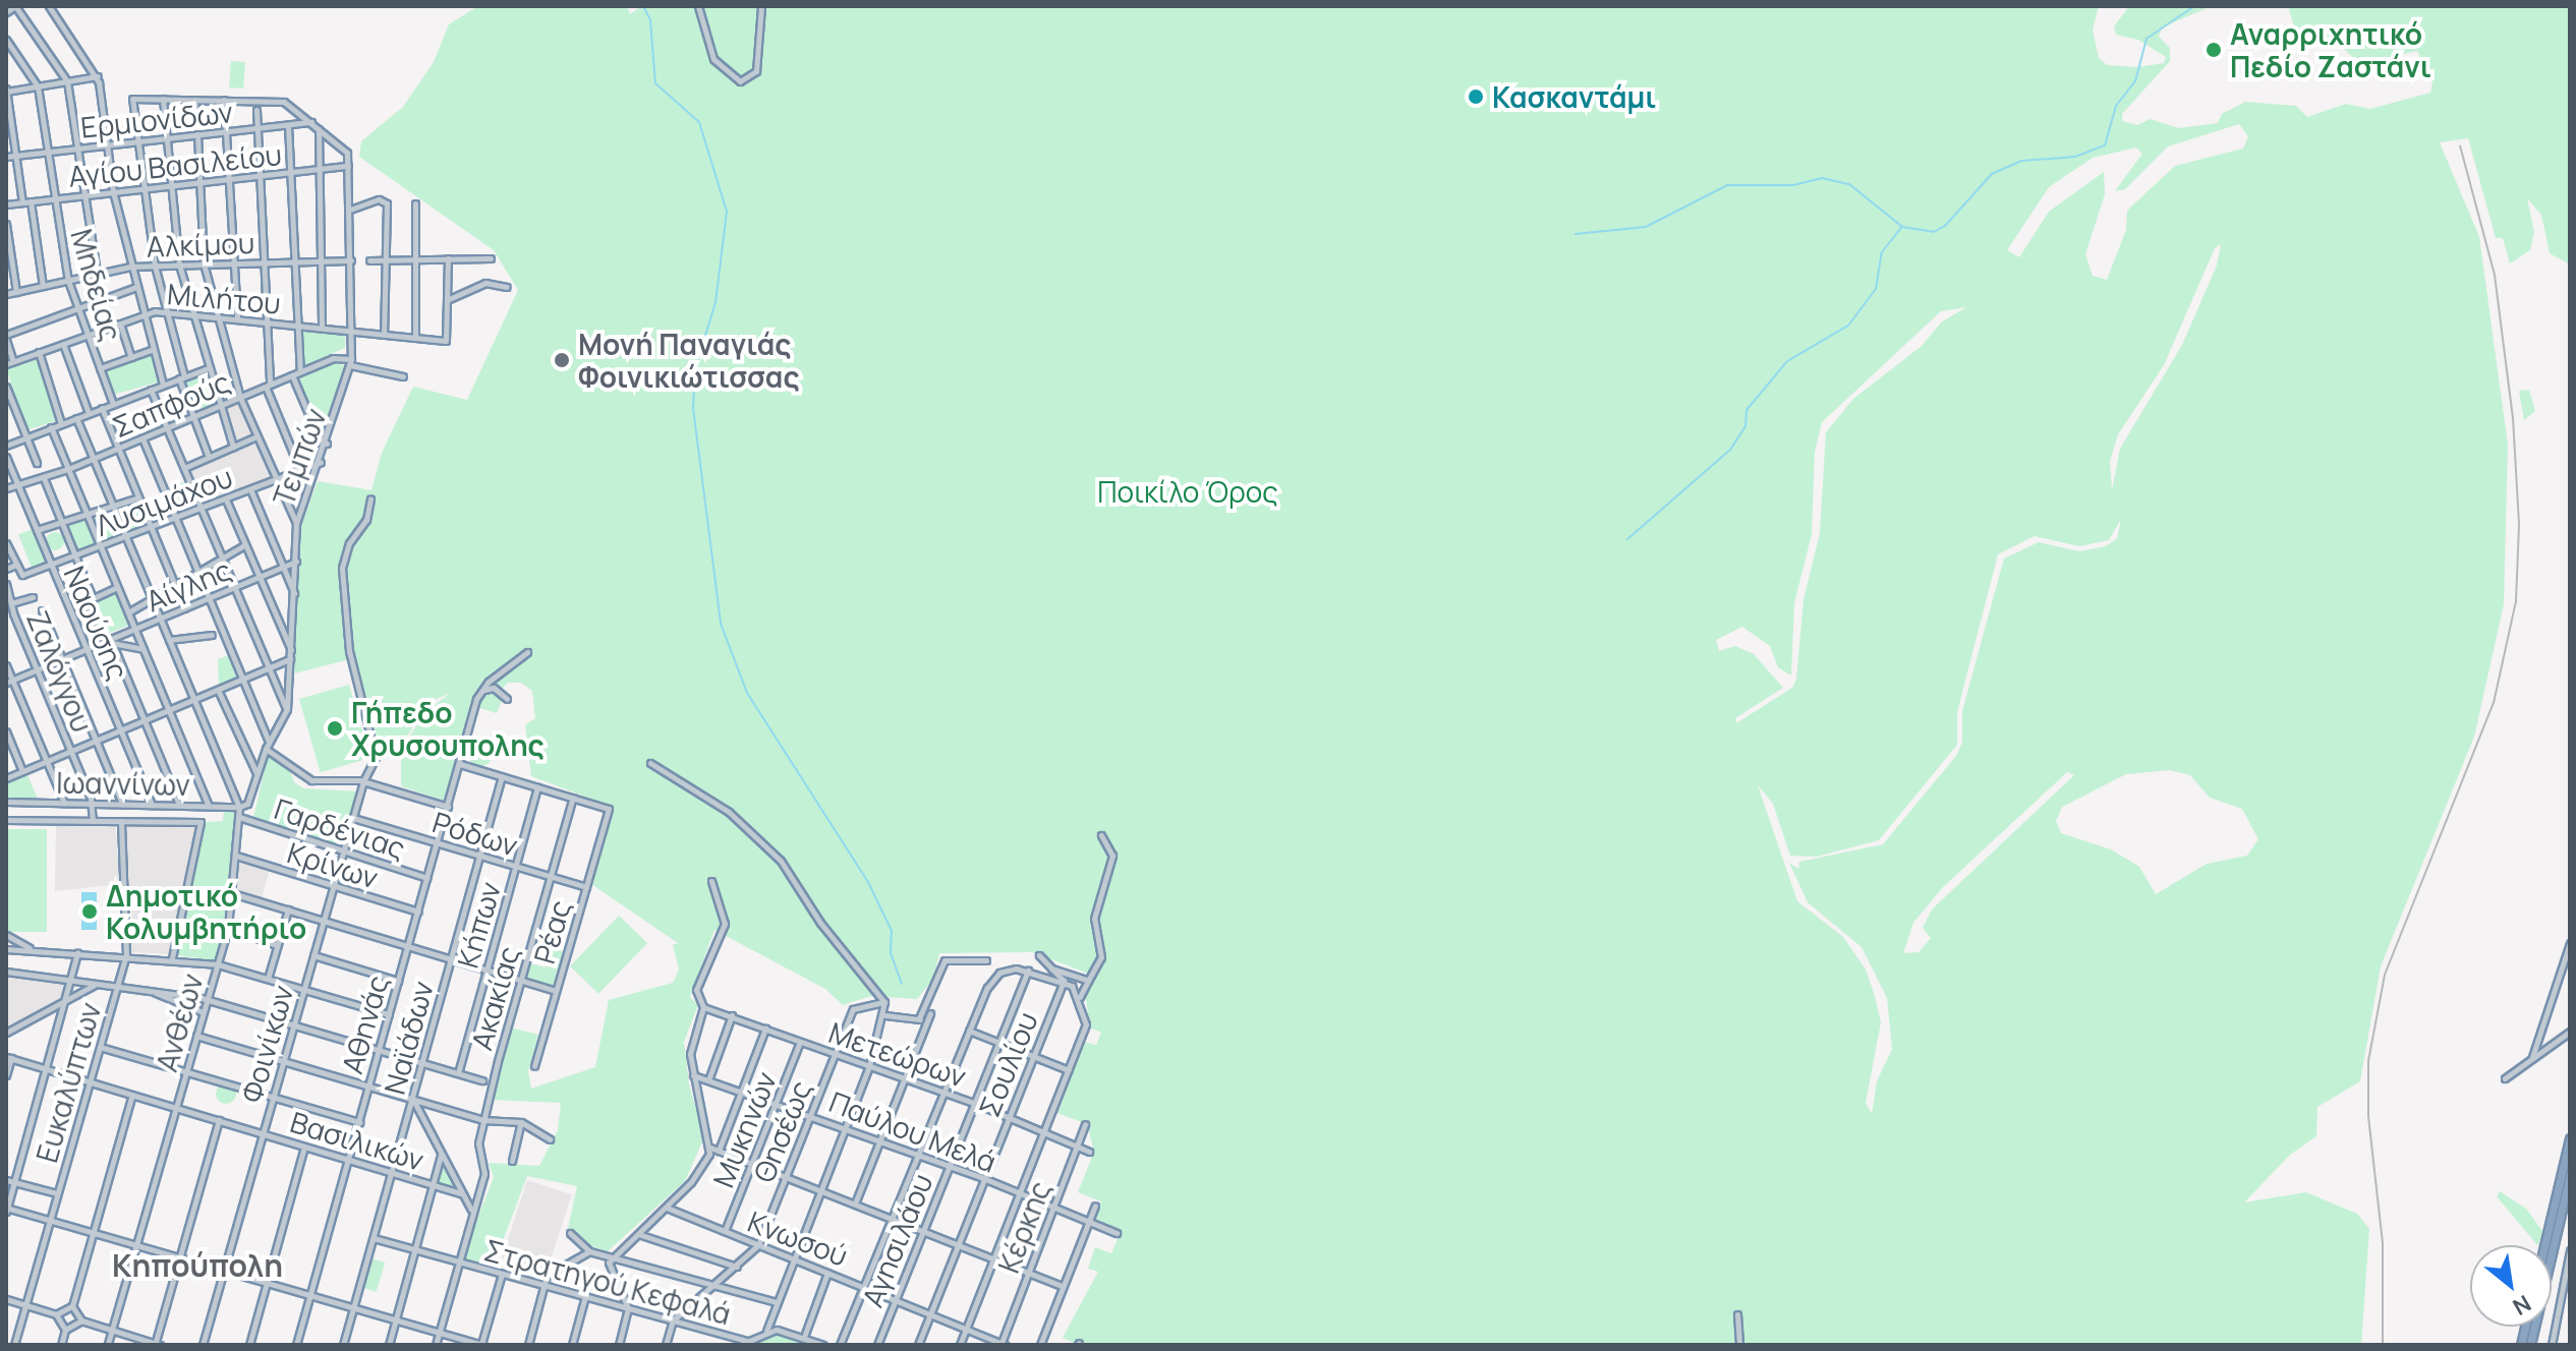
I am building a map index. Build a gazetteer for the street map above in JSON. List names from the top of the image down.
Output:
{
  "streets": {
    "street": [
      "Ερμιονίδων",
      "Αγίου Βασιλείου",
      "Αλκίμου",
      "Μηδείας",
      "Μιλήτου",
      "Σαπφούς",
      "Τεμπών",
      "Λυσιμάχου",
      "Αίγλης",
      "Ναούσης",
      "Ζαλόγγου",
      "Ιωαννίνων",
      "Γαρδένιας",
      "Ρόδων",
      "Κρίνων",
      "Κήπων",
      "Ρέας",
      "Ακακίας",
      "Ανθέων",
      "Αθηνάς",
      "Ναϊάδων",
      "Φοινίκων",
      "Μετεώρων",
      "Σουλίου",
      "Ευκαλύπτων",
      "Μυκηνών",
      "Θησέως",
      "Παύλου Μελά",
      "Βασιλικών",
      "Κέρκης",
      "Κνωσού",
      "Αγησιλάου",
      "Στρατηγού Κεφαλά"
    ]
  },
  "crossings": [
    ["Ερμιονίδων", "Μηδείας"],
    ["Αγίου Βασιλείου", "Μηδείας"],
    ["Αγίου Βασιλείου", "Τεμπών"],
    ["Αλκίμου", "Μηδείας"],
    ["Αλκίμου", "Τεμπών"],
    ["Μηδείας", "Μιλήτου"],
    ["Μιλήτου", "Τεμπών"],
    ["Σαπφούς", "Τεμπών"],
    ["Σαπφούς", "Ναούσης"],
    ["Τεμπών", "Λυσιμάχου"],
    ["Τεμπών", "Αίγλης"],
    ["Τεμπών", "Ιωαννίνων"],
    ["Τεμπών", "Ανθέων"],
    ["Λυσιμάχου", "Ναούσης"],
    ["Αίγλης", "Ναούσης"],
    ["Αίγλης", "Ζαλόγγου"],
    ["Ναούσης", "Ιωαννίνων"],
    ["Ζαλόγγου", "Ιωαννίνων"],
    ["Ιωαννίνων", "Ανθέων"],
    ["Γαρδένιας", "Ανθέων"],
    ["Γαρδένιας", "Αθηνάς"],
    ["Γαρδένιας", "Φοινίκων"],
    ["Ρόδων", "Κήπων"],
    ["Ρόδων", "Ρέας"],
    ["Ρόδων", "Ακακίας"],
    ["Ρόδων", "Αθηνάς"],
    ["Ρόδων", "Ναϊάδων"],
    ["Ρόδων", "Φοινίκων"],
    ["Κρίνων", "Ανθέων"],
    ["Κρίνων", "Αθηνάς"],
    ["Κρίνων", "Φοινίκων"],
    ["Ρέας", "Ακακίας"],
    ["Ακακίας", "Στρατηγού Κεφαλά"],
    ["Ανθέων", "Βασιλικών"],
    ["Αθηνάς", "Βασιλικών"],
    ["Ναϊάδων", "Βασιλικών"],
    ["Ναϊάδων", "Στρατηγού Κεφαλά"],
    ["Φοινίκων", "Βασιλικών"],
    ["Μετεώρων", "Σουλίου"],
    ["Μετεώρων", "Μυκηνών"],
    ["Μετεώρων", "Θησέως"],
    ["Μετεώρων", "Κέρκης"],
    ["Μετεώρων", "Αγησιλάου"],
    ["Σουλίου", "Παύλου Μελά"],
    ["Σουλίου", "Κνωσού"],
    ["Ευκαλύπτων", "Βασιλικών"],
    ["Μυκηνών", "Παύλου Μελά"],
    ["Μυκηνών", "Κνωσού"],
    ["Θησέως", "Παύλου Μελά"],
    ["Θησέως", "Κνωσού"],
    ["Θησέως", "Στρατηγού Κεφαλά"],
    ["Παύλου Μελά", "Κέρκης"],
    ["Παύλου Μελά", "Αγησιλάου"],
    ["Κέρκης", "Κνωσού"],
    ["Κνωσού", "Αγησιλάου"]
  ],
  "districts": ["Κηπούπολη"],
  "parks": ["Ποικίλο Όρος"],
  "places": [
    "Αναρριχητικό Πεδίο Ζαστάνι",
    "Κασκαντάμι",
    "Μονή Παναγιάς Φοινικιώτισσας",
    "Γήπεδο Χρυσουπολης",
    "Δημοτικό Κολυμβητήριο"
  ],
  "north": "bottom right"
}
